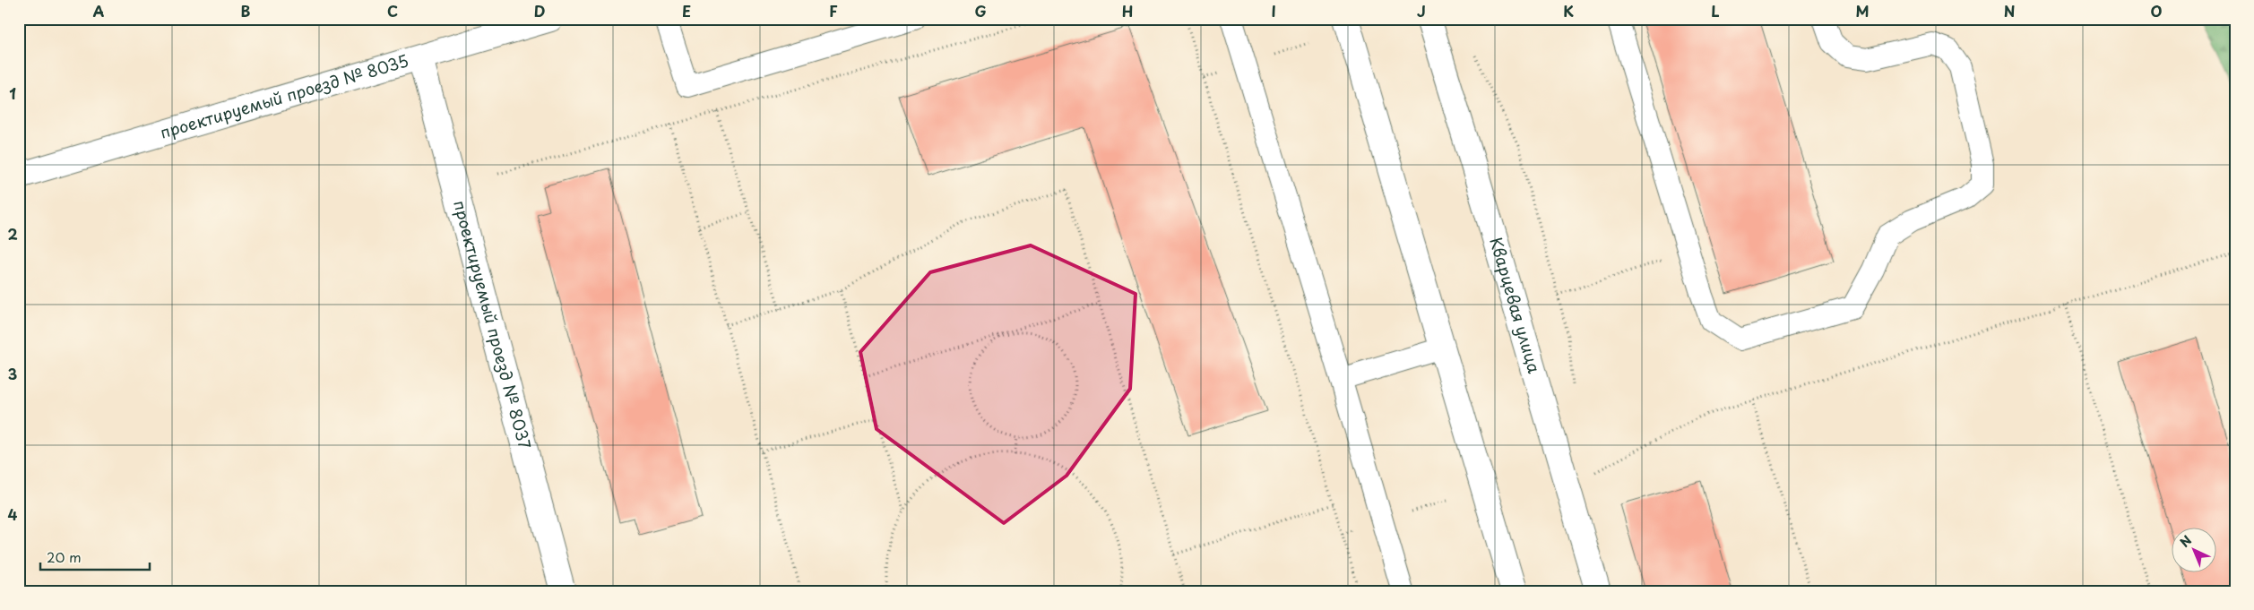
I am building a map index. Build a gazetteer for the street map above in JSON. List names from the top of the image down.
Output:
{
  "streets": {
    "street": ["проектируемый проезд № 8035", "Кварцевая улица", "проектируемый проезд № 8037"]
  },
  "crossings": [
    ["проектируемый проезд № 8035", "проектируемый проезд № 8037"]
  ],
  "scale_bar": "20 m",
  "north": "top left",
  "grid": {
    "columns": [
      "A",
      "B",
      "C",
      "D",
      "E",
      "F",
      "G",
      "H",
      "I",
      "J",
      "K",
      "L",
      "M",
      "N",
      "O"
    ],
    "rows": [
      "1",
      "2",
      "3",
      "4"
    ]
  }
}
